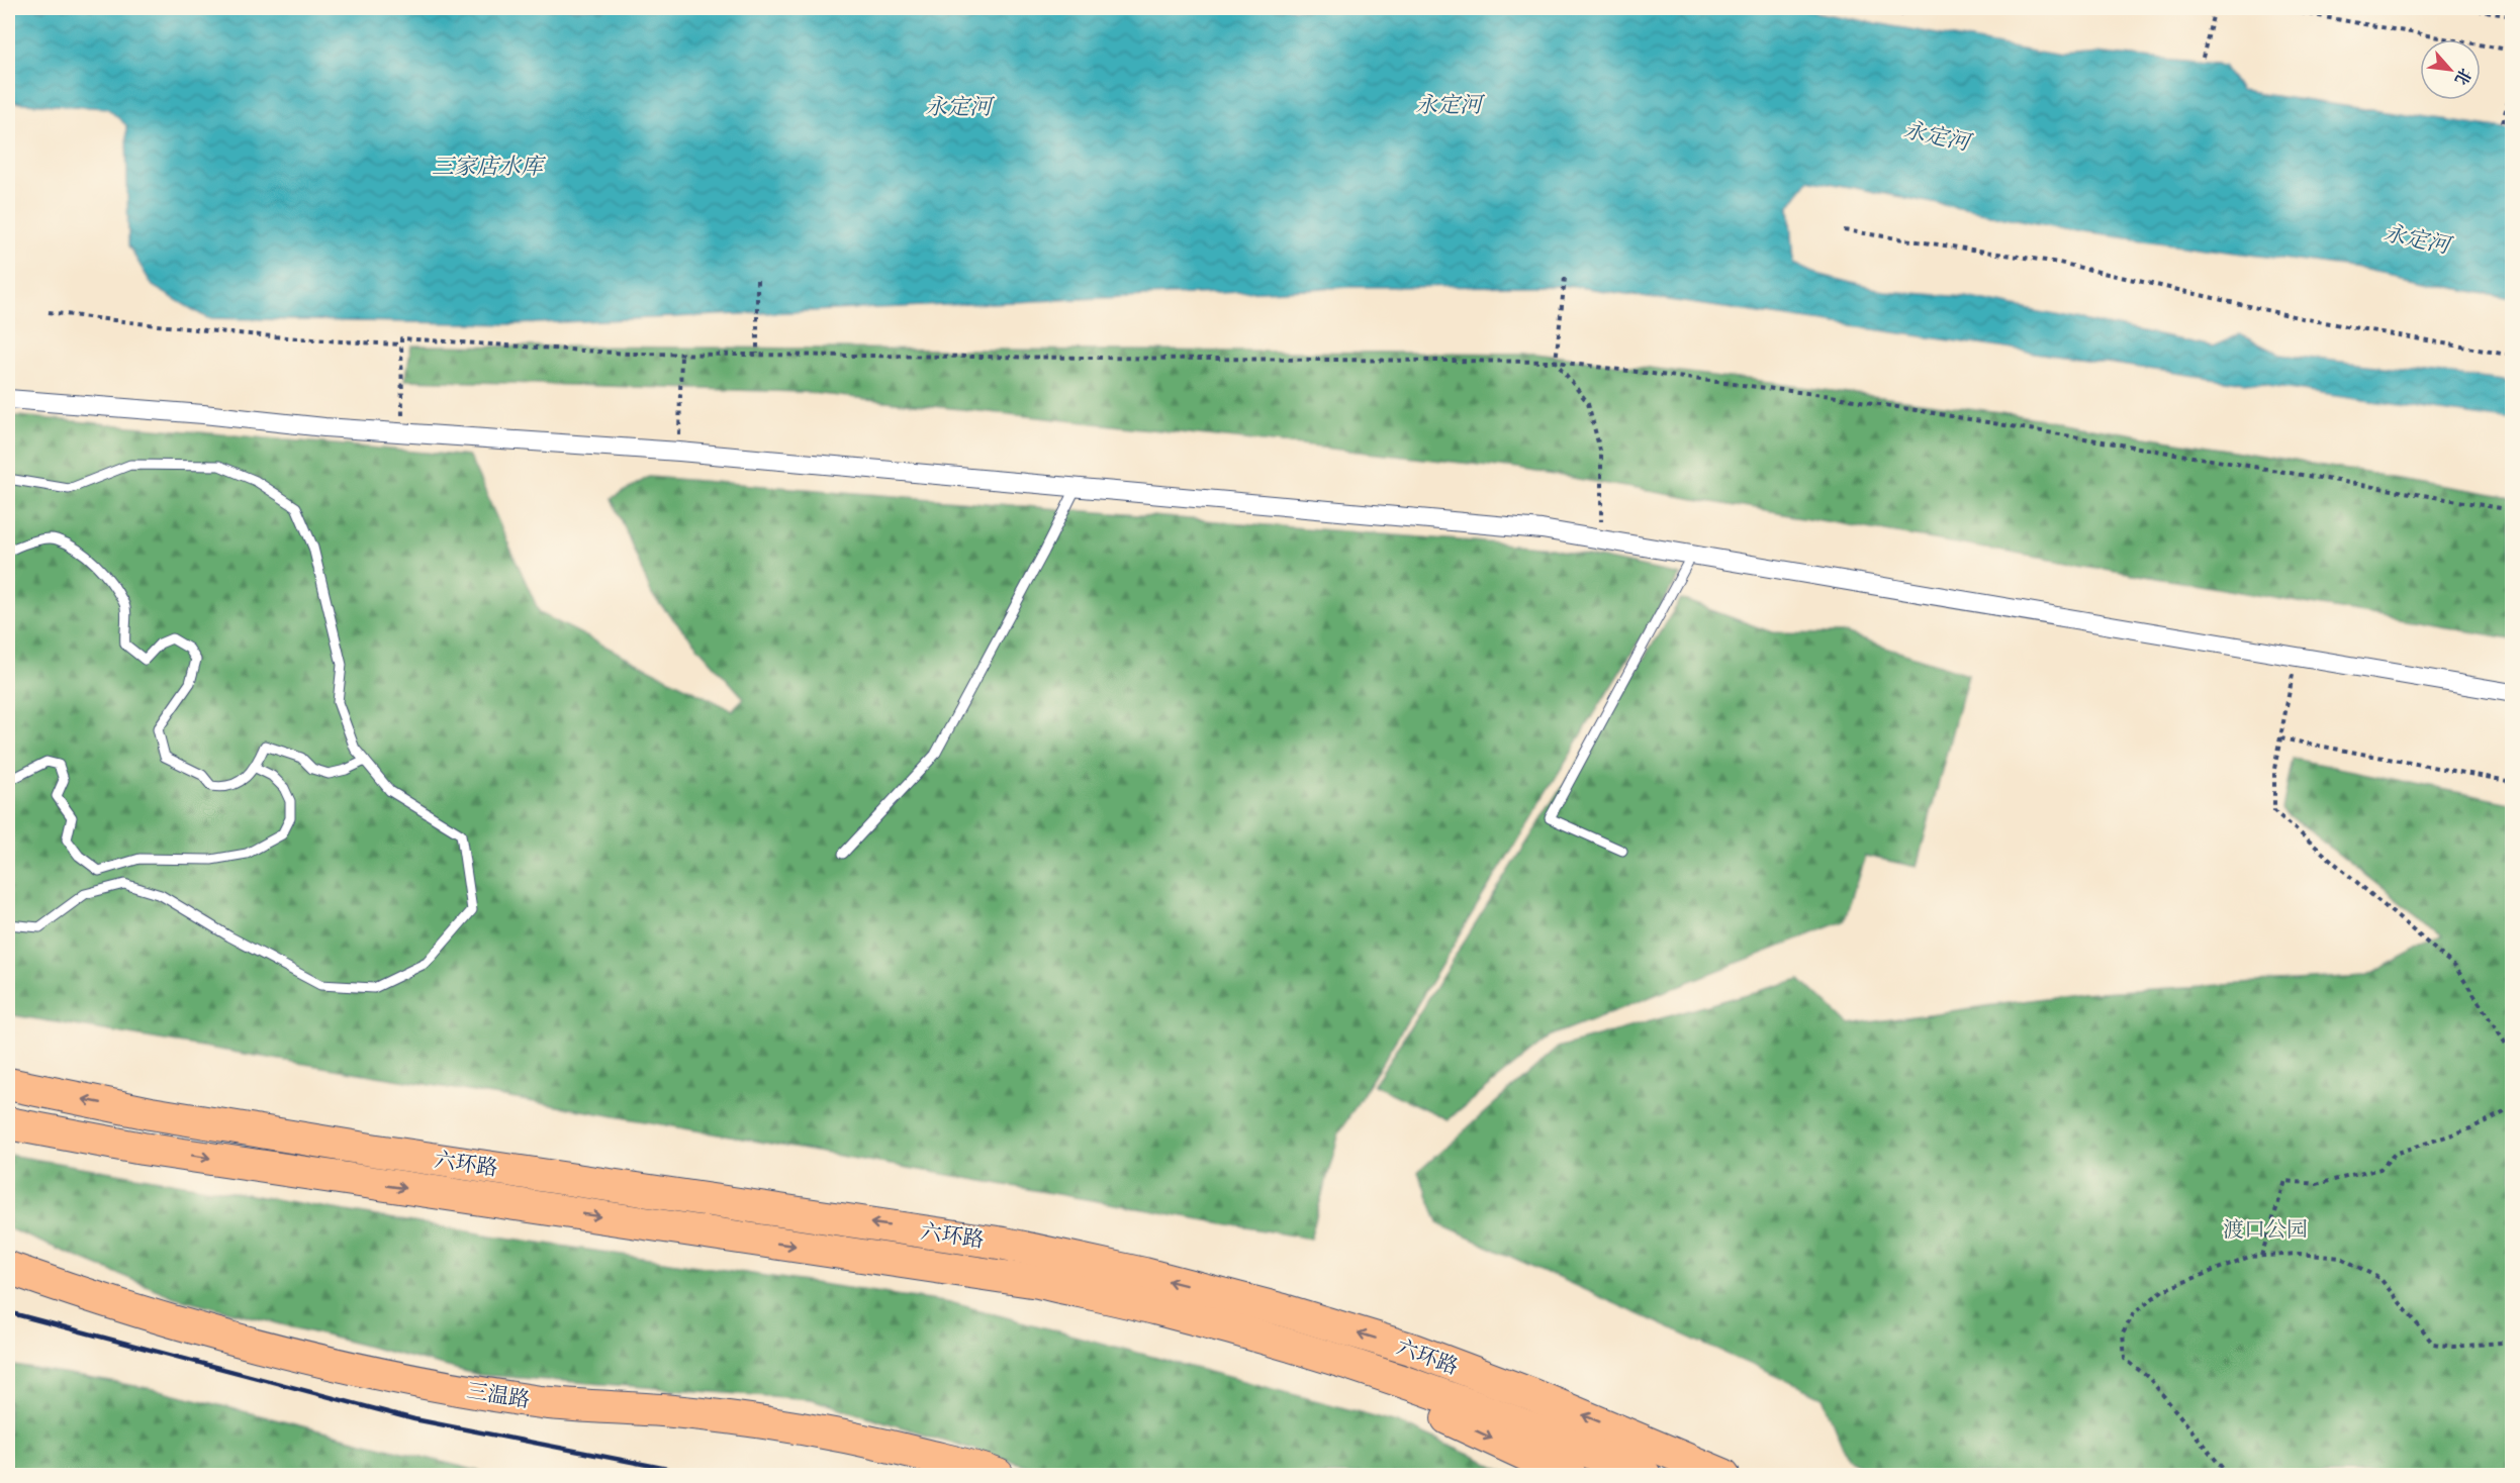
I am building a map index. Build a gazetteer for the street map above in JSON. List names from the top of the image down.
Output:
{
  "streets": {
    "highway": ["六环路", "三温路"]
  },
  "water": ["永定河", "三家店水库"],
  "parks": ["渡口公园"],
  "north": "bottom right"
}
